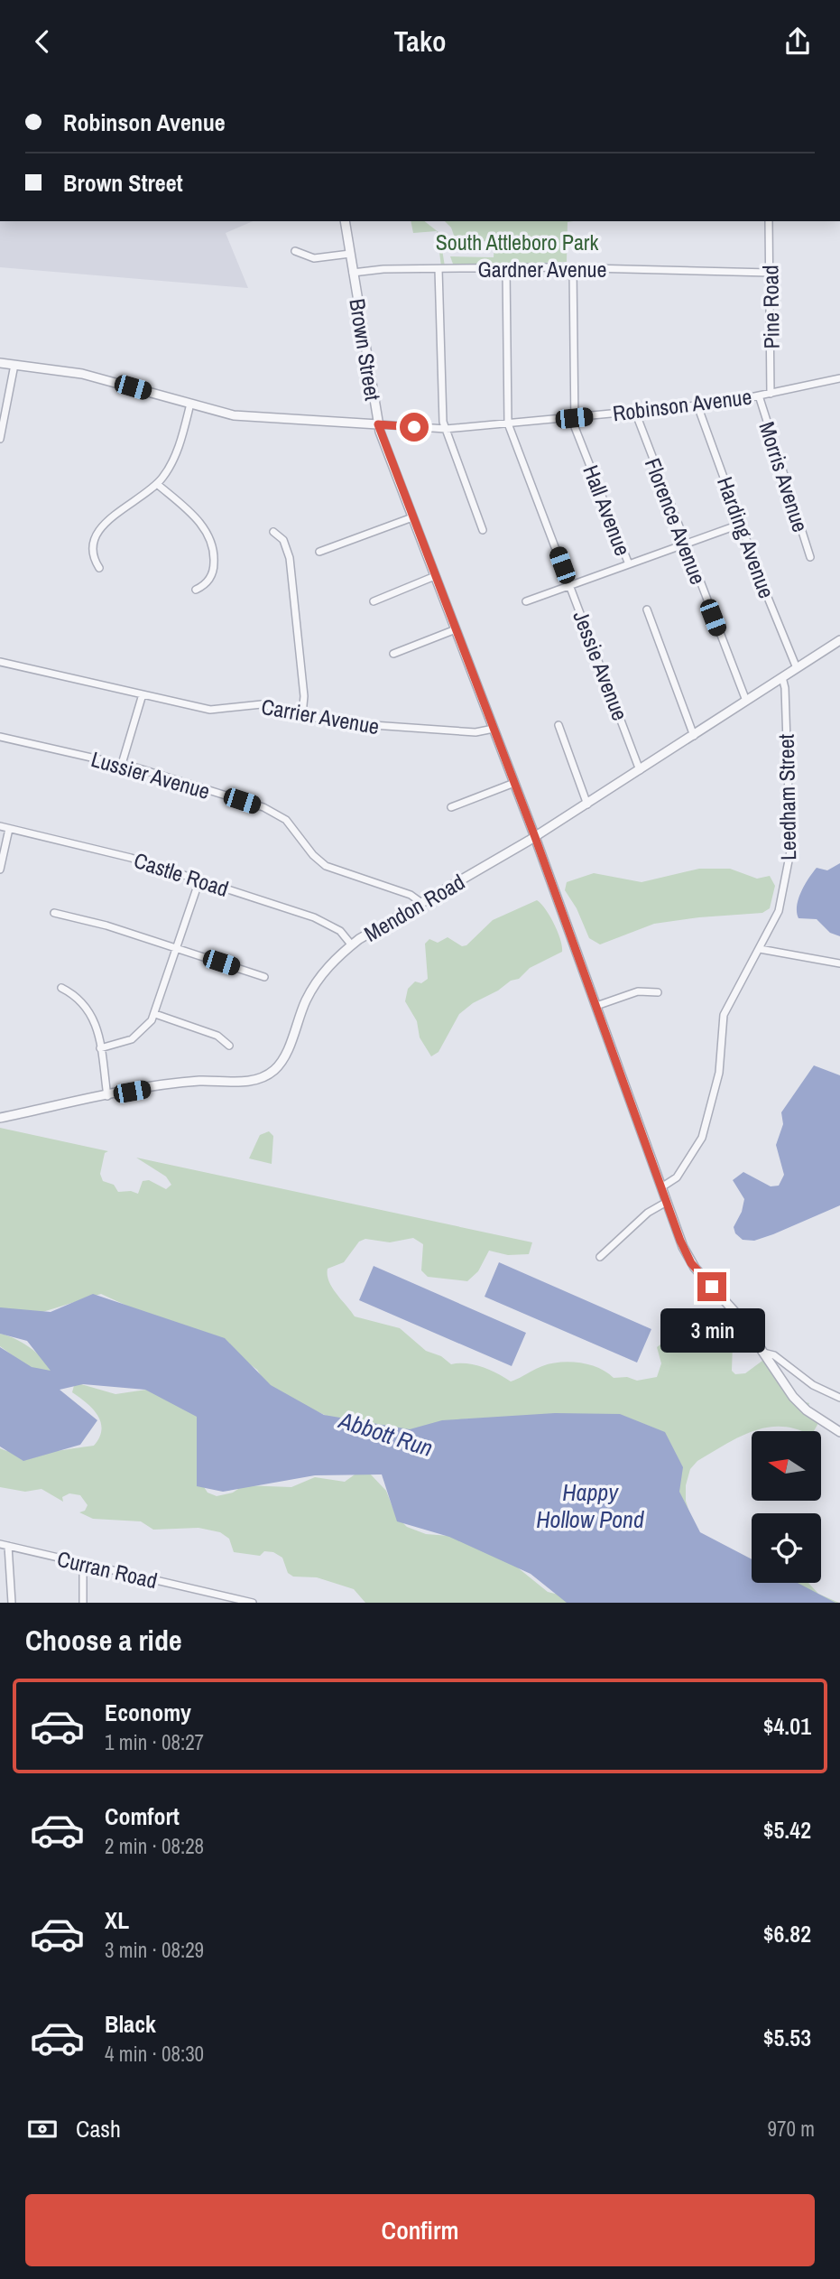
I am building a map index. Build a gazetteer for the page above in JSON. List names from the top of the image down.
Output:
{
  "streets": {
    "street": [
      "Gardner Avenue",
      "Pine Road",
      "Brown Street",
      "Robinson Avenue",
      "Morris Avenue",
      "Hall Avenue",
      "Florence Avenue",
      "Harding Avenue",
      "Jessie Avenue",
      "Carrier Avenue",
      "Lussier Avenue",
      "Leedham Street",
      "Castle Road",
      "Mendon Road",
      "Curran Road"
    ]
  },
  "crossings": [
    ["Gardner Avenue", "Pine Road"],
    ["Gardner Avenue", "Brown Street"],
    ["Gardner Avenue", "Hall Avenue"],
    ["Gardner Avenue", "Jessie Avenue"],
    ["Pine Road", "Robinson Avenue"],
    ["Brown Street", "Robinson Avenue"],
    ["Brown Street", "Carrier Avenue"],
    ["Brown Street", "Leedham Street"],
    ["Brown Street", "Mendon Road"],
    ["Robinson Avenue", "Morris Avenue"],
    ["Robinson Avenue", "Hall Avenue"],
    ["Robinson Avenue", "Florence Avenue"],
    ["Robinson Avenue", "Harding Avenue"],
    ["Robinson Avenue", "Jessie Avenue"],
    ["Florence Avenue", "Mendon Road"],
    ["Harding Avenue", "Mendon Road"],
    ["Jessie Avenue", "Mendon Road"],
    ["Lussier Avenue", "Mendon Road"],
    ["Leedham Street", "Mendon Road"],
    ["Castle Road", "Mendon Road"]
  ],
  "water": ["Abbott Run", "Happy Hollow Pond"],
  "parks": ["South Attleboro Park"],
  "north": "left",
  "page": {
    "header": "Tako",
    "banner": ["Robinson Avenue", "Brown Street"],
    "bubble": "3 min",
    "heading": "Choose a ride",
    "list": [
      {
        "name": "Economy",
        "note": "1 min · 08:27",
        "value": "$4.01"
      },
      {
        "name": "Comfort",
        "note": "2 min · 08:28",
        "value": "$5.42"
      },
      {
        "name": "XL",
        "note": "3 min · 08:29",
        "value": "$6.82"
      },
      {
        "name": "Black",
        "note": "4 min · 08:30",
        "value": "$5.53"
      }
    ],
    "pay": ["Cash", "970 m"],
    "buttons": "Confirm"
  }
}
